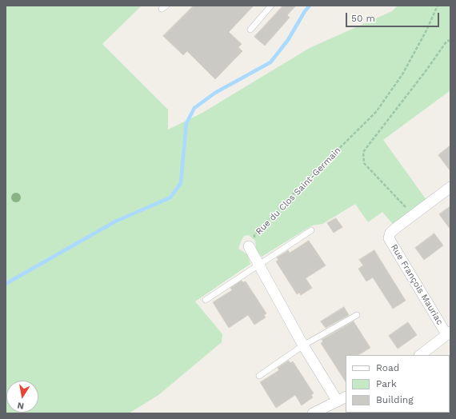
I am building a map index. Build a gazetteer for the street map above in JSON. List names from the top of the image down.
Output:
{
  "streets": {
    "street": ["Rue François Mauriac"],
    "path": ["Rue du Clos Saint-Germain"]
  },
  "legend": ["Road", "Park", "Building"],
  "scale_bar": "50 m",
  "north": "bottom"
}
